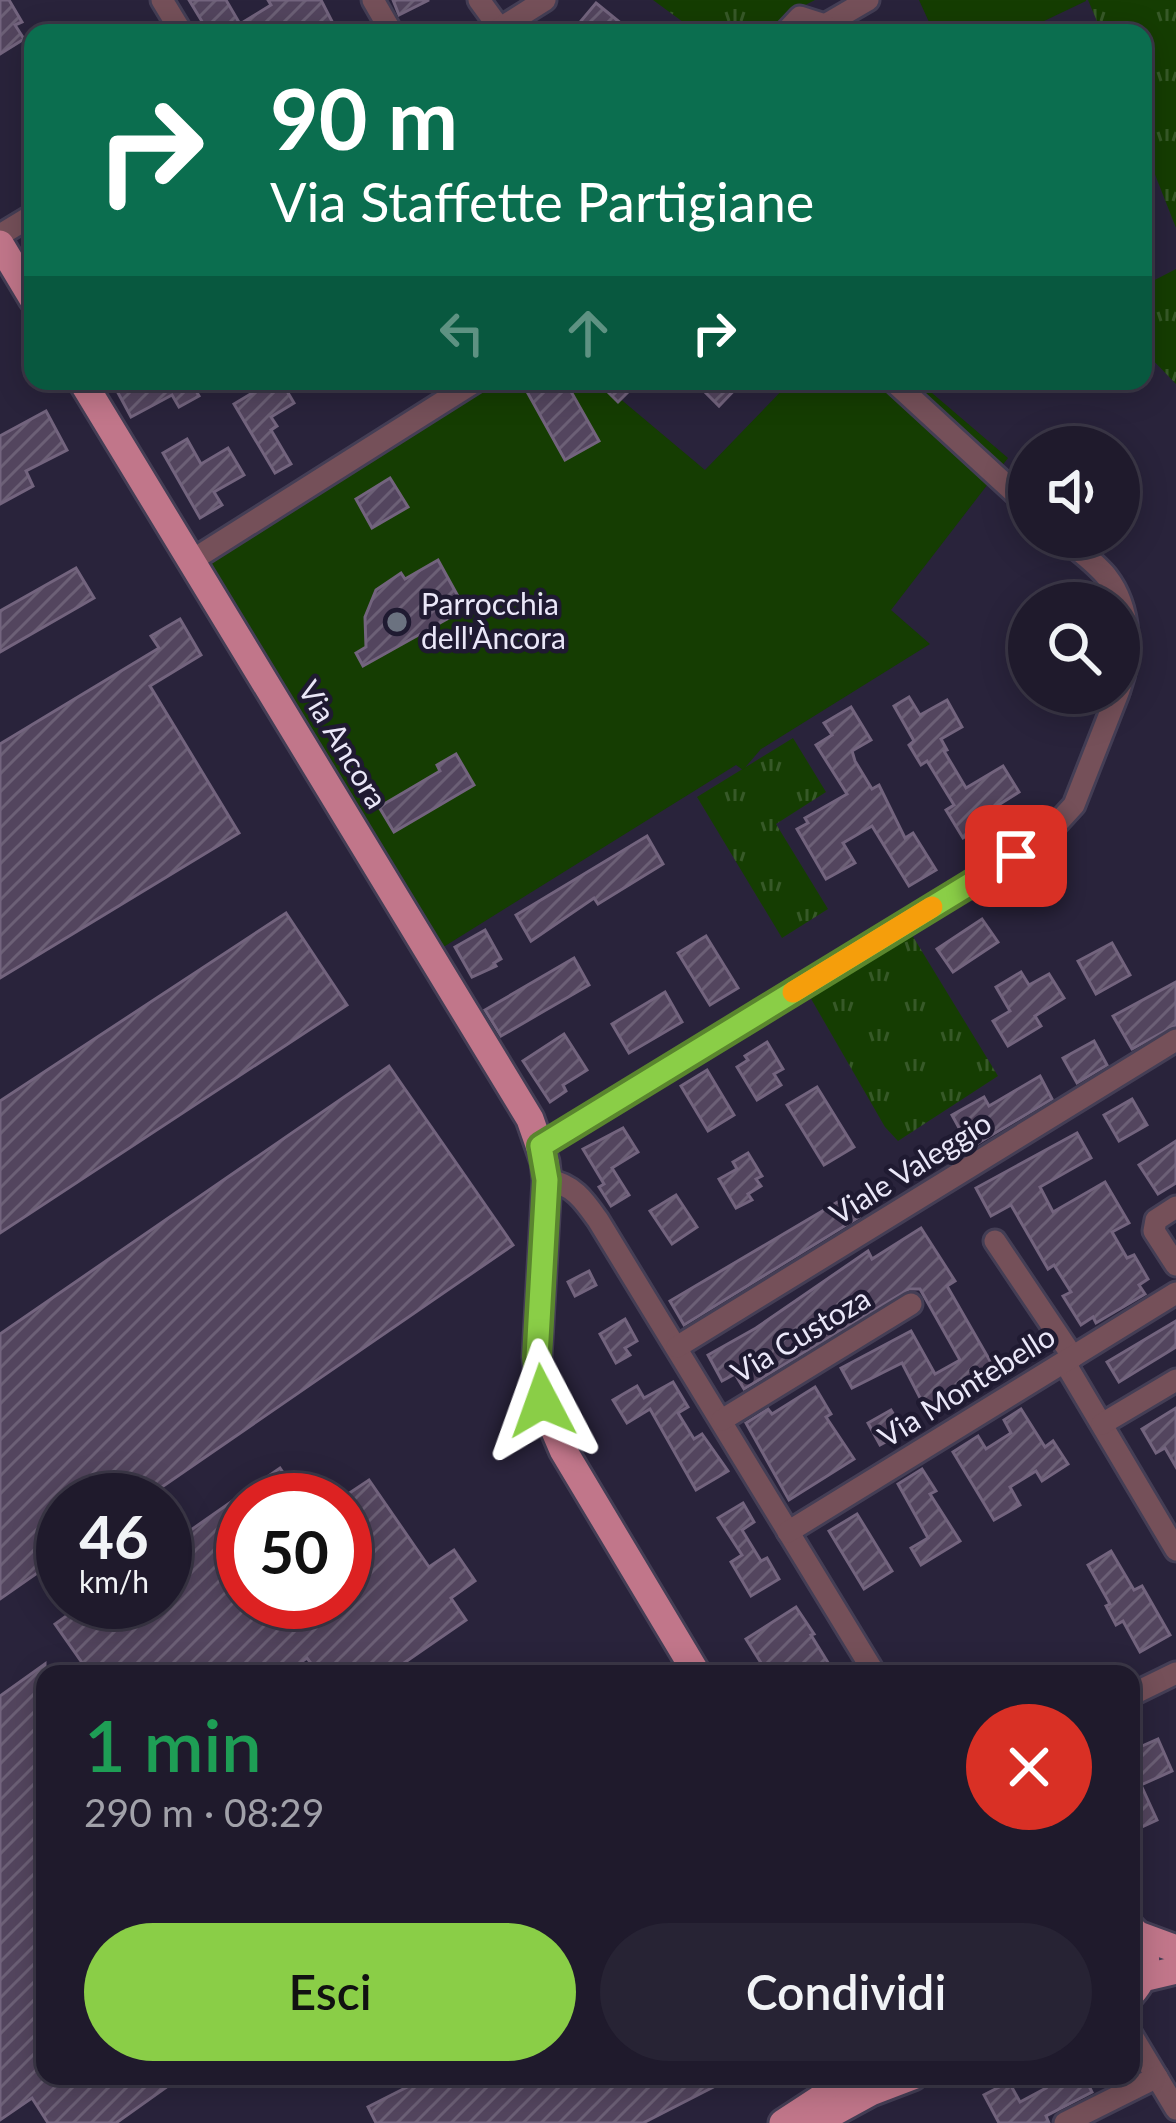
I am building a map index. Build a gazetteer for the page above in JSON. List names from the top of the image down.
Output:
{
  "streets": {
    "main road": ["Via Ancora"],
    "street": ["Viale Valeggio", "Via Custoza", "Via Montebello"]
  },
  "places": ["Parrocchia dell'Àncora"],
  "page": {
    "turn": ["90 m", "Via Staffette Partigiane"],
    "speed": "46 km/h",
    "limit": "50",
    "heading": ["1 min", "290 m · 08:29"],
    "buttons": ["Esci", "Condividi"]
  }
}
